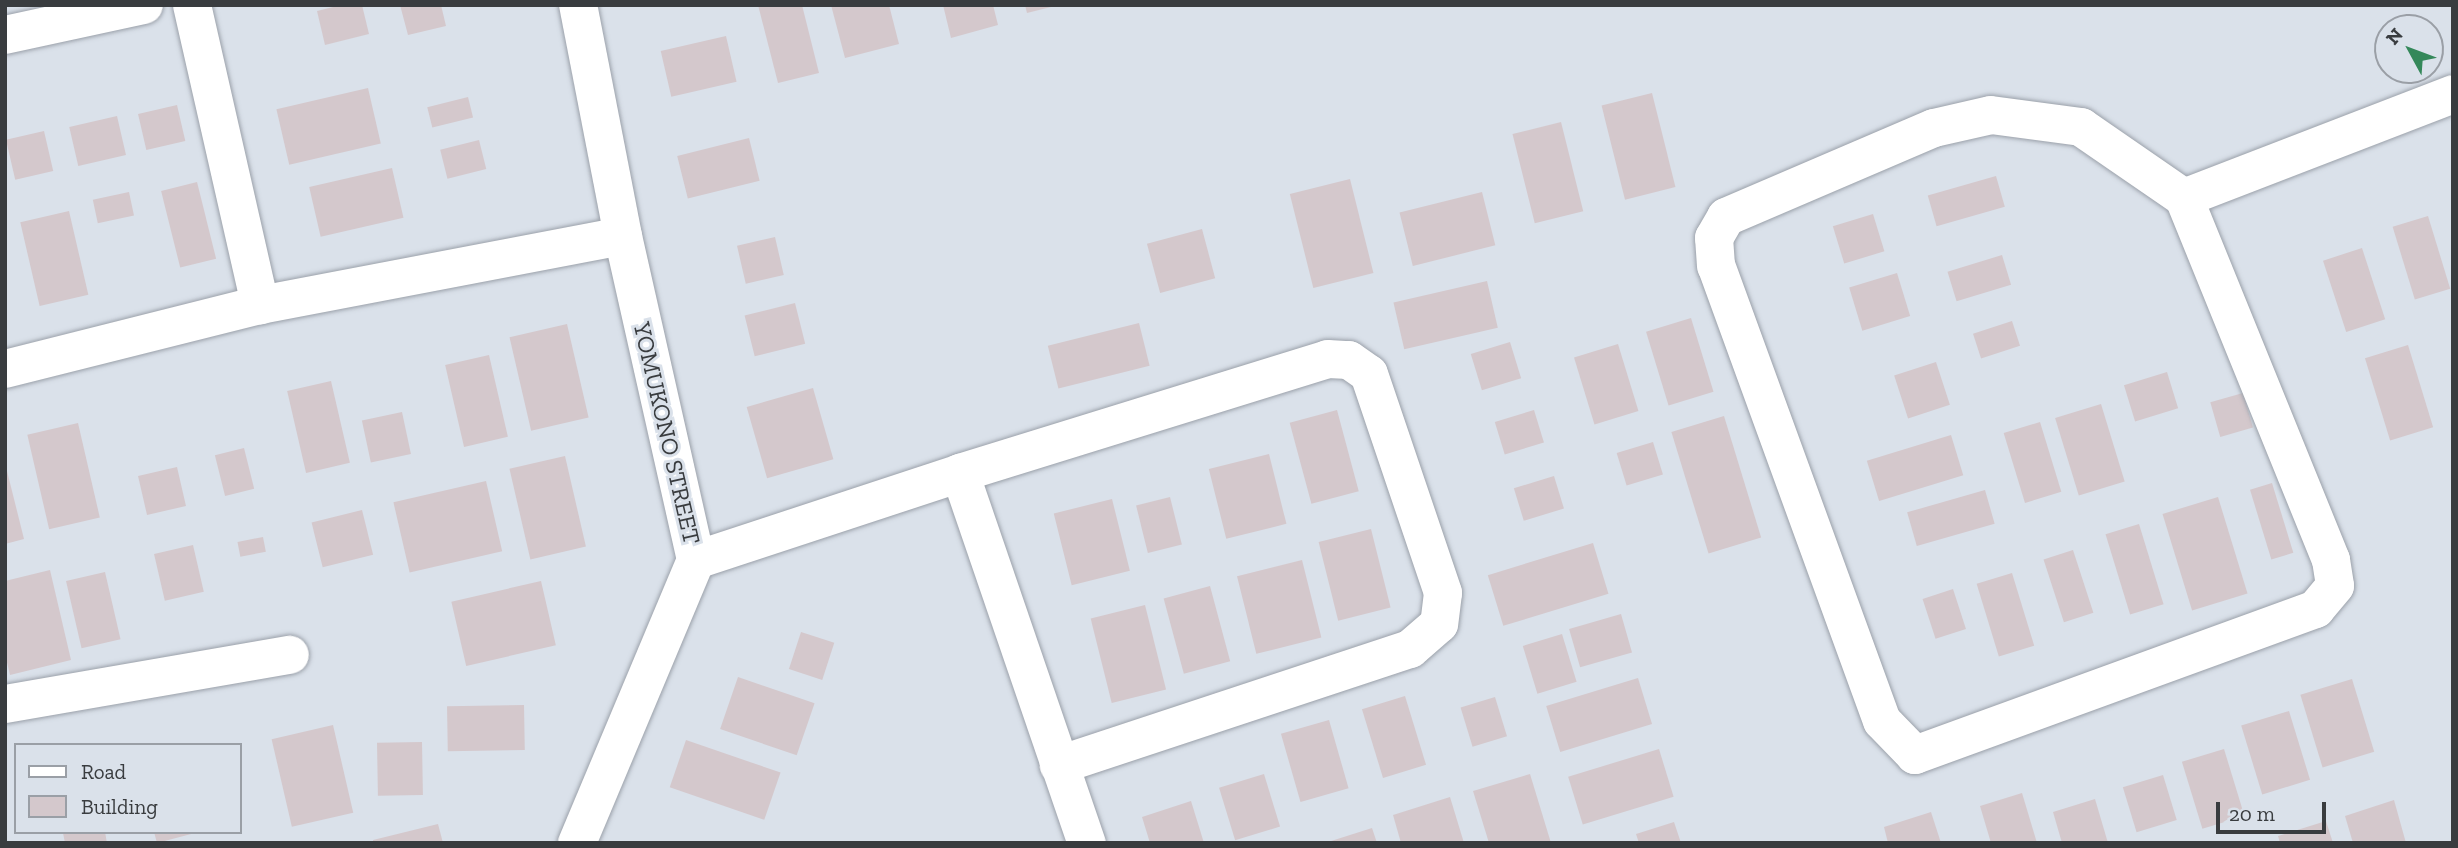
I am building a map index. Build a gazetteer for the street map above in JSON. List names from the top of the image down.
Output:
{
  "streets": {
    "street": ["YOMUKONO STREET"]
  },
  "legend": ["Road", "Building"],
  "scale_bar": "20 m",
  "north": "top left"
}
